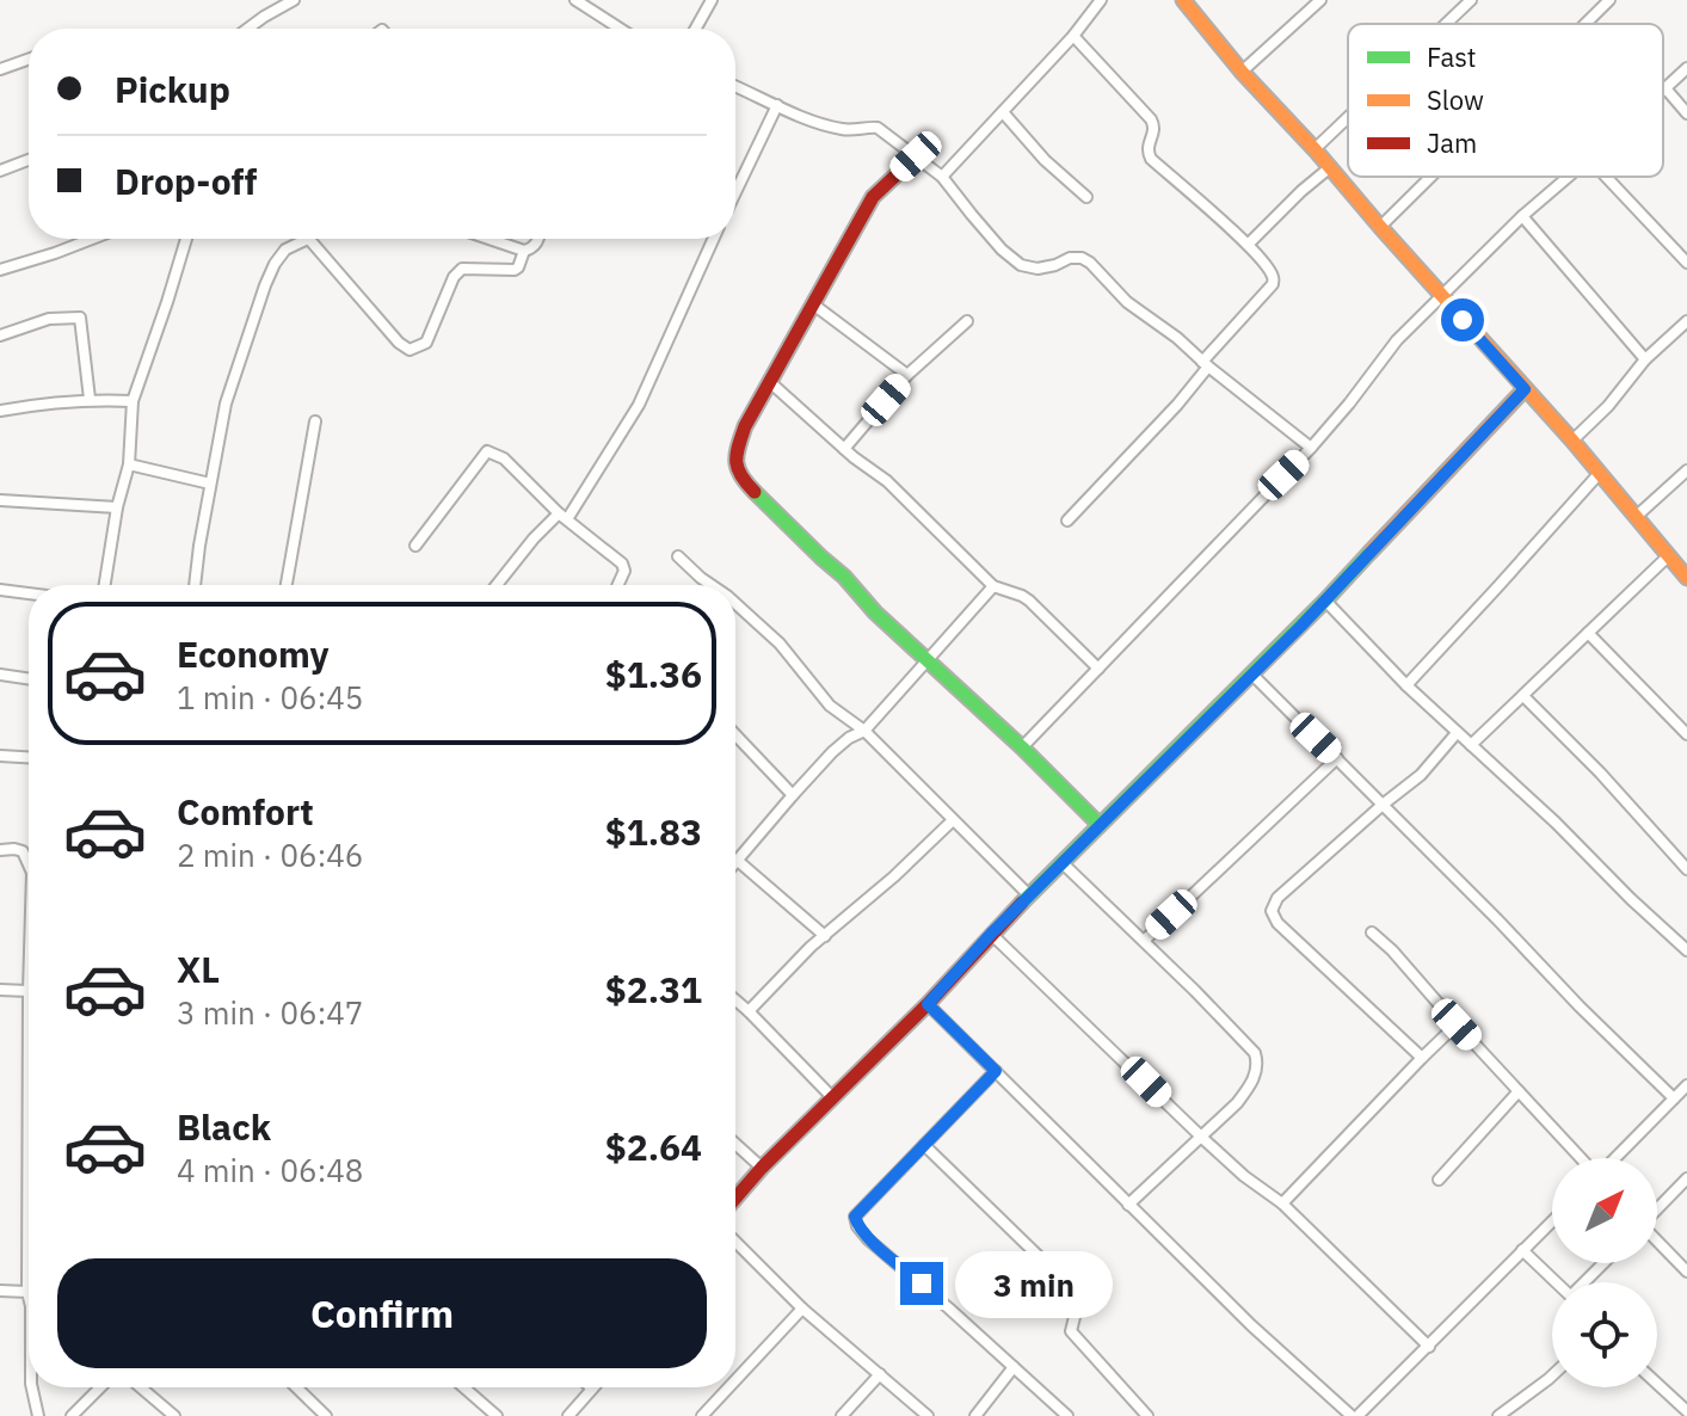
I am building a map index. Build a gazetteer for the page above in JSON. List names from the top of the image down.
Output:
{
  "legend": ["Fast", "Slow", "Jam"],
  "north": "top right",
  "page": {
    "banner": ["Pickup", "Drop-off"],
    "list": [
      {
        "name": "Economy",
        "note": "1 min · 06:45",
        "value": "$1.36"
      },
      {
        "name": "Comfort",
        "note": "2 min · 06:46",
        "value": "$1.83"
      },
      {
        "name": "XL",
        "note": "3 min · 06:47",
        "value": "$2.31"
      },
      {
        "name": "Black",
        "note": "4 min · 06:48",
        "value": "$2.64"
      }
    ],
    "buttons": "Confirm",
    "bubble": "3 min"
  }
}
